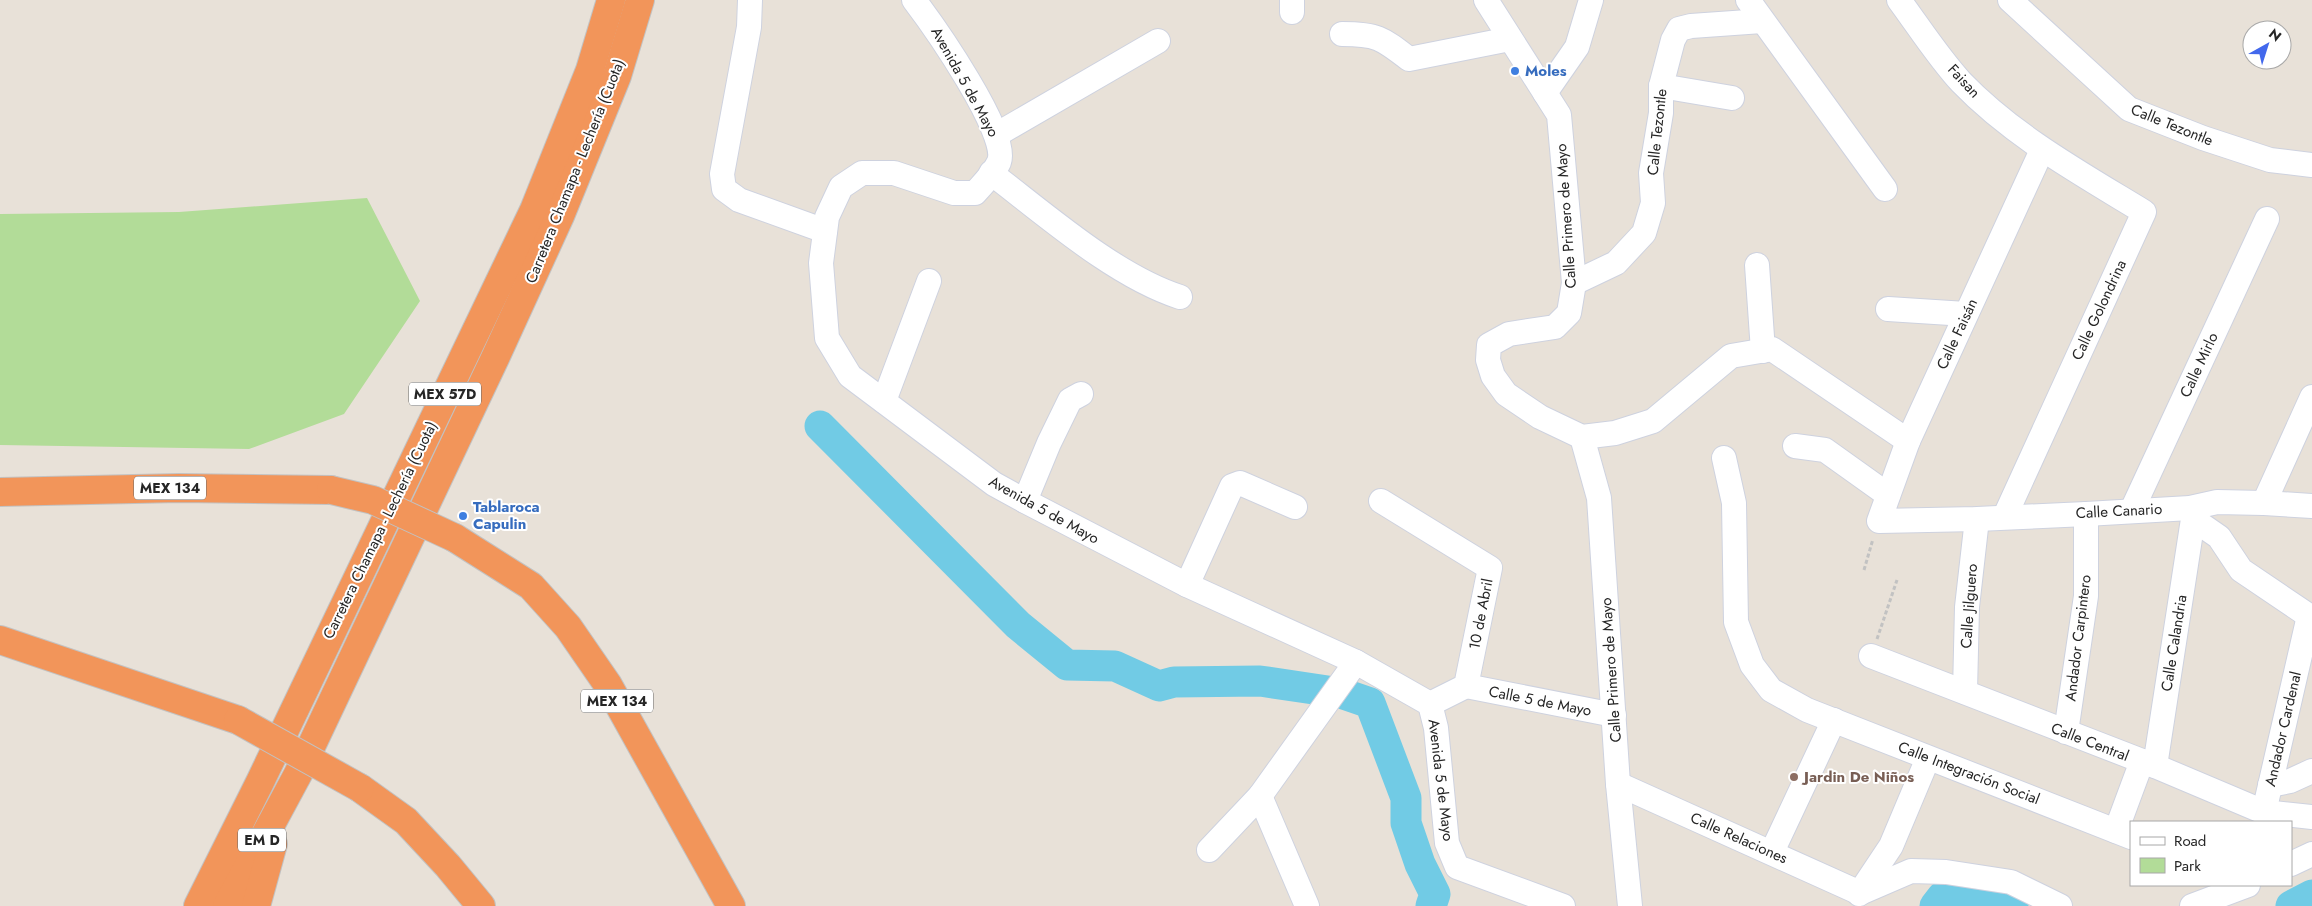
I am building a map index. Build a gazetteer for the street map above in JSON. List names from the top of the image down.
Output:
{
  "streets": {
    "highway": [
      "Carretera Chamapa - Lechería (Cuota)",
      "MEX 57D",
      "MEX 134",
      "EM D"
    ],
    "street": [
      "Faisan",
      "Avenida 5 de Mayo",
      "Calle Tezontle",
      "Calle Primero de Mayo",
      "Calle Golondrina",
      "Calle Faisán",
      "Calle Mirlo",
      "Calle Canario",
      "Calle Jilguero",
      "10 de Abril",
      "Andador Carpintero",
      "Calle Calandria",
      "Calle 5 de Mayo",
      "Andador Cardenal",
      "Calle Central",
      "Calle Integración Social",
      "Calle Relaciones"
    ]
  },
  "crossings": [
    ["Faisan", "Calle Golondrina"],
    ["Faisan", "Calle Faisán"],
    ["Calle Tezontle", "Calle Primero de Mayo"],
    ["Carretera Chamapa - Lechería (Cuota)", "EM D"],
    ["Calle Primero de Mayo", "Calle 5 de Mayo"],
    ["Calle Primero de Mayo", "Calle Relaciones"],
    ["Calle Golondrina", "Calle Faisán"],
    ["Calle Golondrina", "Calle Canario"],
    ["Calle Faisán", "Calle Canario"],
    ["Calle Mirlo", "Calle Canario"],
    ["Calle Canario", "Calle Jilguero"],
    ["Calle Canario", "Andador Carpintero"],
    ["Calle Canario", "Calle Calandria"],
    ["Calle Jilguero", "Calle Central"],
    ["10 de Abril", "Calle 5 de Mayo"],
    ["Andador Carpintero", "Calle Central"],
    ["Calle Calandria", "Calle Central"],
    ["Calle Calandria", "Calle Integración Social"],
    ["Andador Cardenal", "Calle Central"]
  ],
  "places": ["Moles", "Tablaroca Capulin", "Jardin De Niños"],
  "legend": ["Road", "Park"],
  "north": "top right"
}
